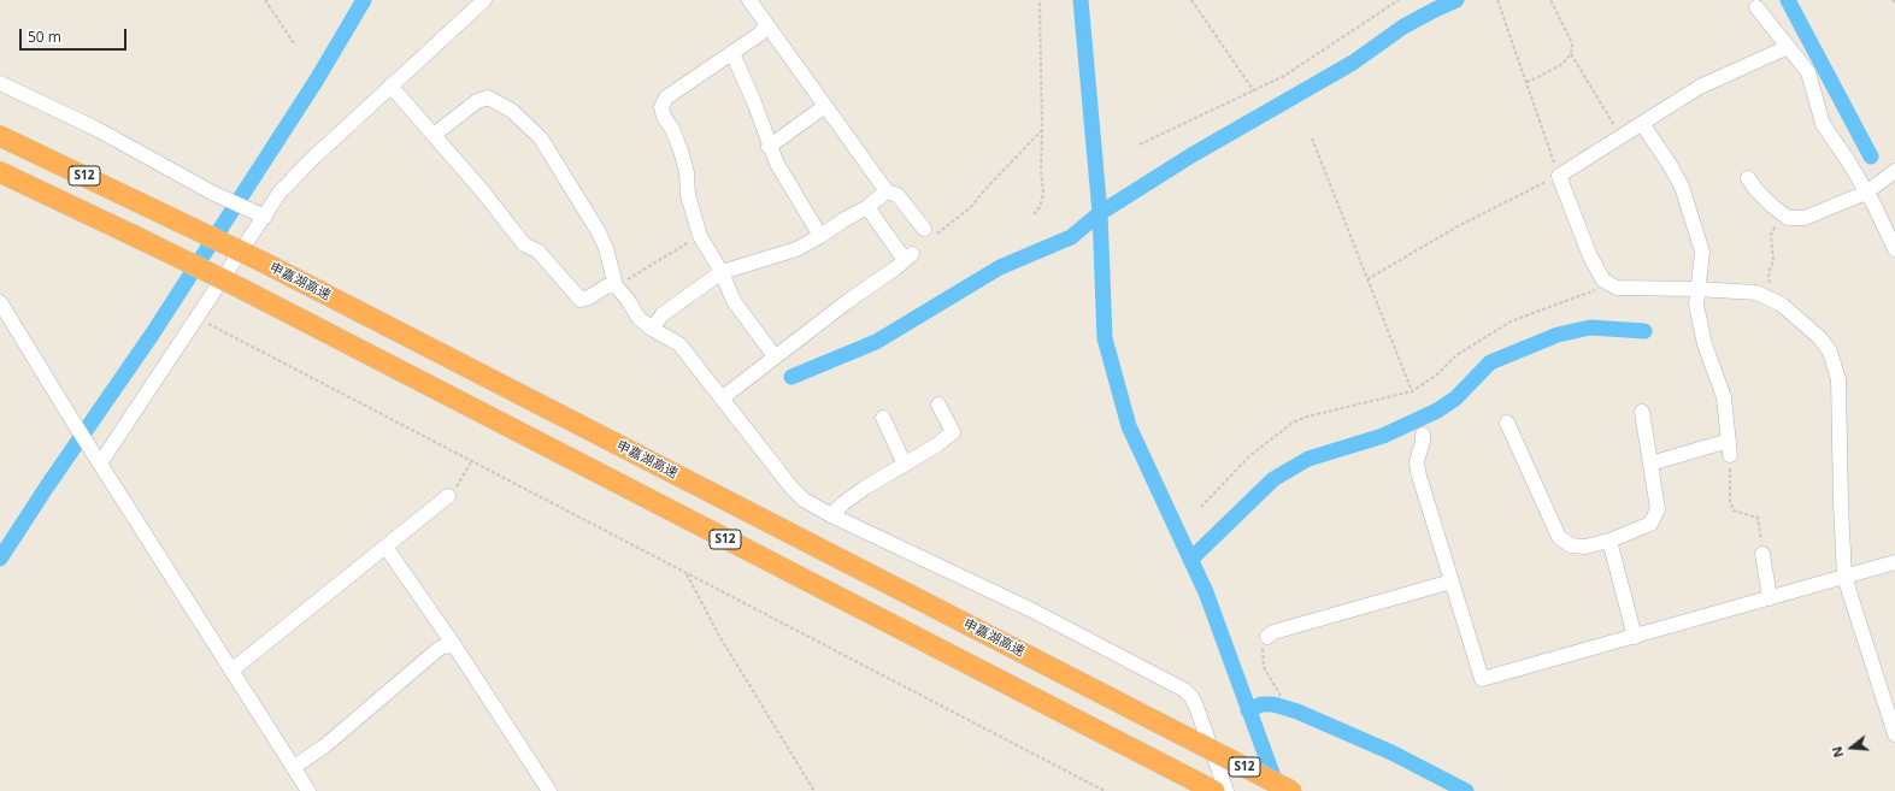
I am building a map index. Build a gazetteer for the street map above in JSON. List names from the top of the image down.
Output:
{
  "streets": {
    "highway": ["S12", "申嘉湖高速"]
  },
  "scale_bar": "50 m",
  "north": "left"
}
